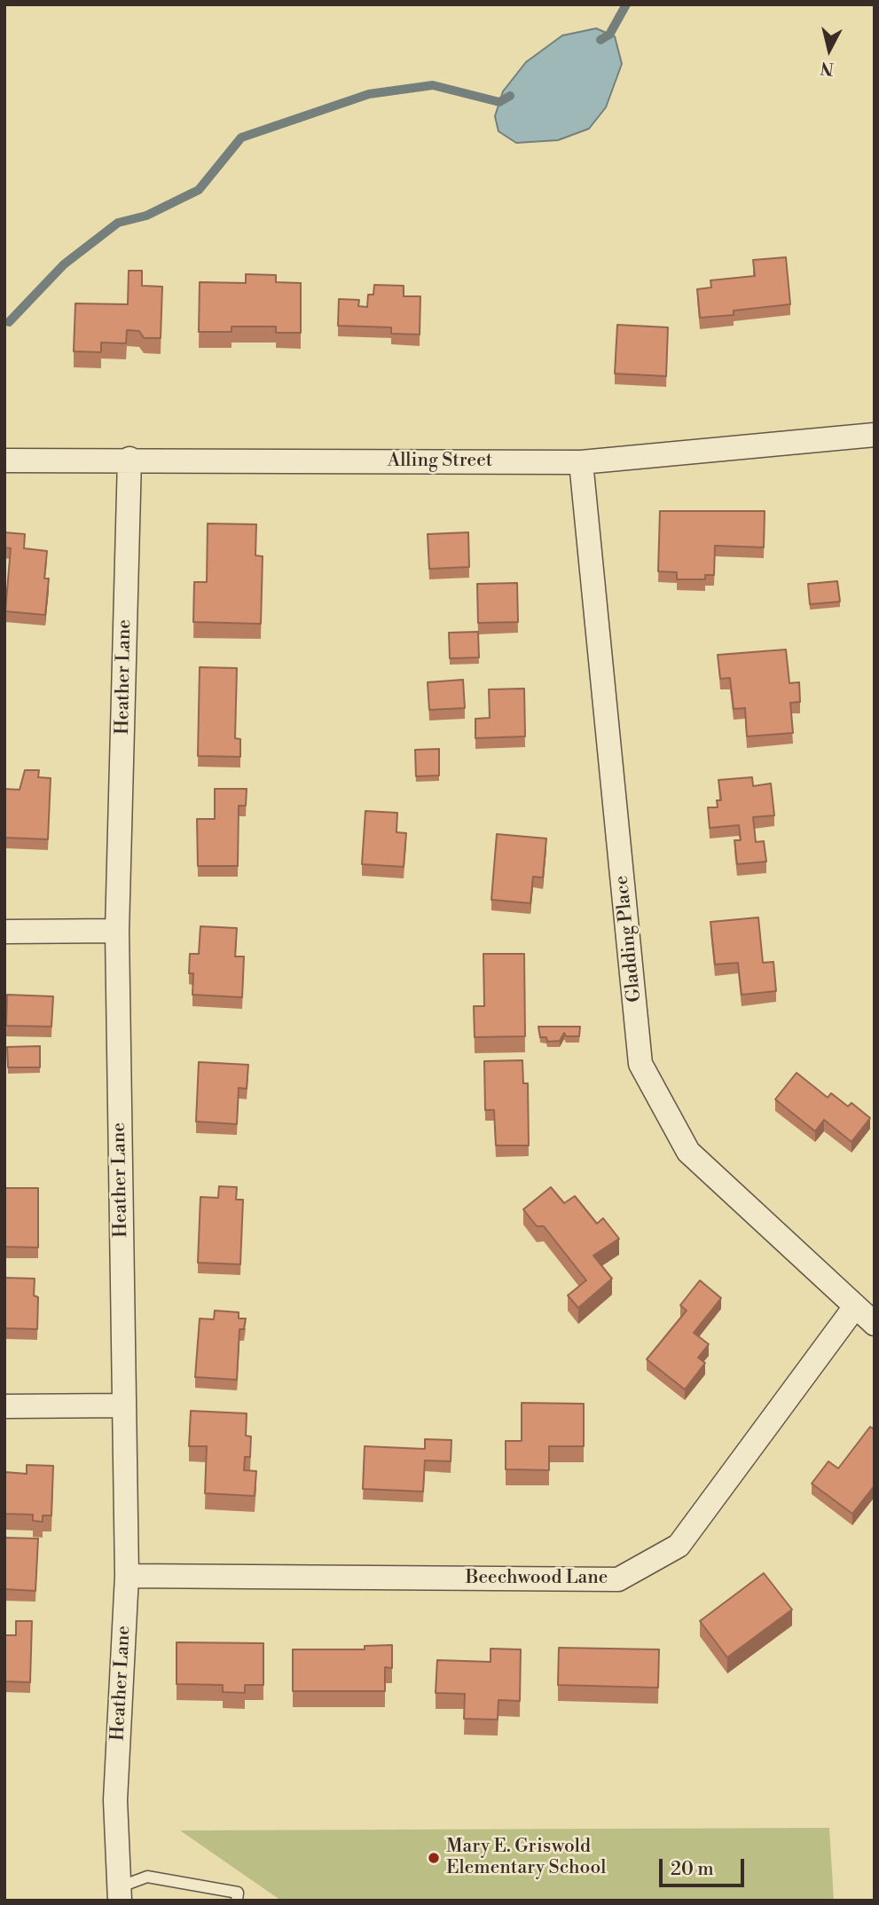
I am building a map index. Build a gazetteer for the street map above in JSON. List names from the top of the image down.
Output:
{
  "streets": {
    "street": [
      "Alling Street",
      "Heather Lane",
      "Gladding Place",
      "Beechwood Lane"
    ]
  },
  "crossings": [
    ["Alling Street", "Heather Lane"],
    ["Alling Street", "Gladding Place"],
    ["Heather Lane", "Beechwood Lane"],
    ["Gladding Place", "Beechwood Lane"]
  ],
  "places": ["Mary E. Griswold Elementary School"],
  "scale_bar": "20 m",
  "north": "bottom"
}
